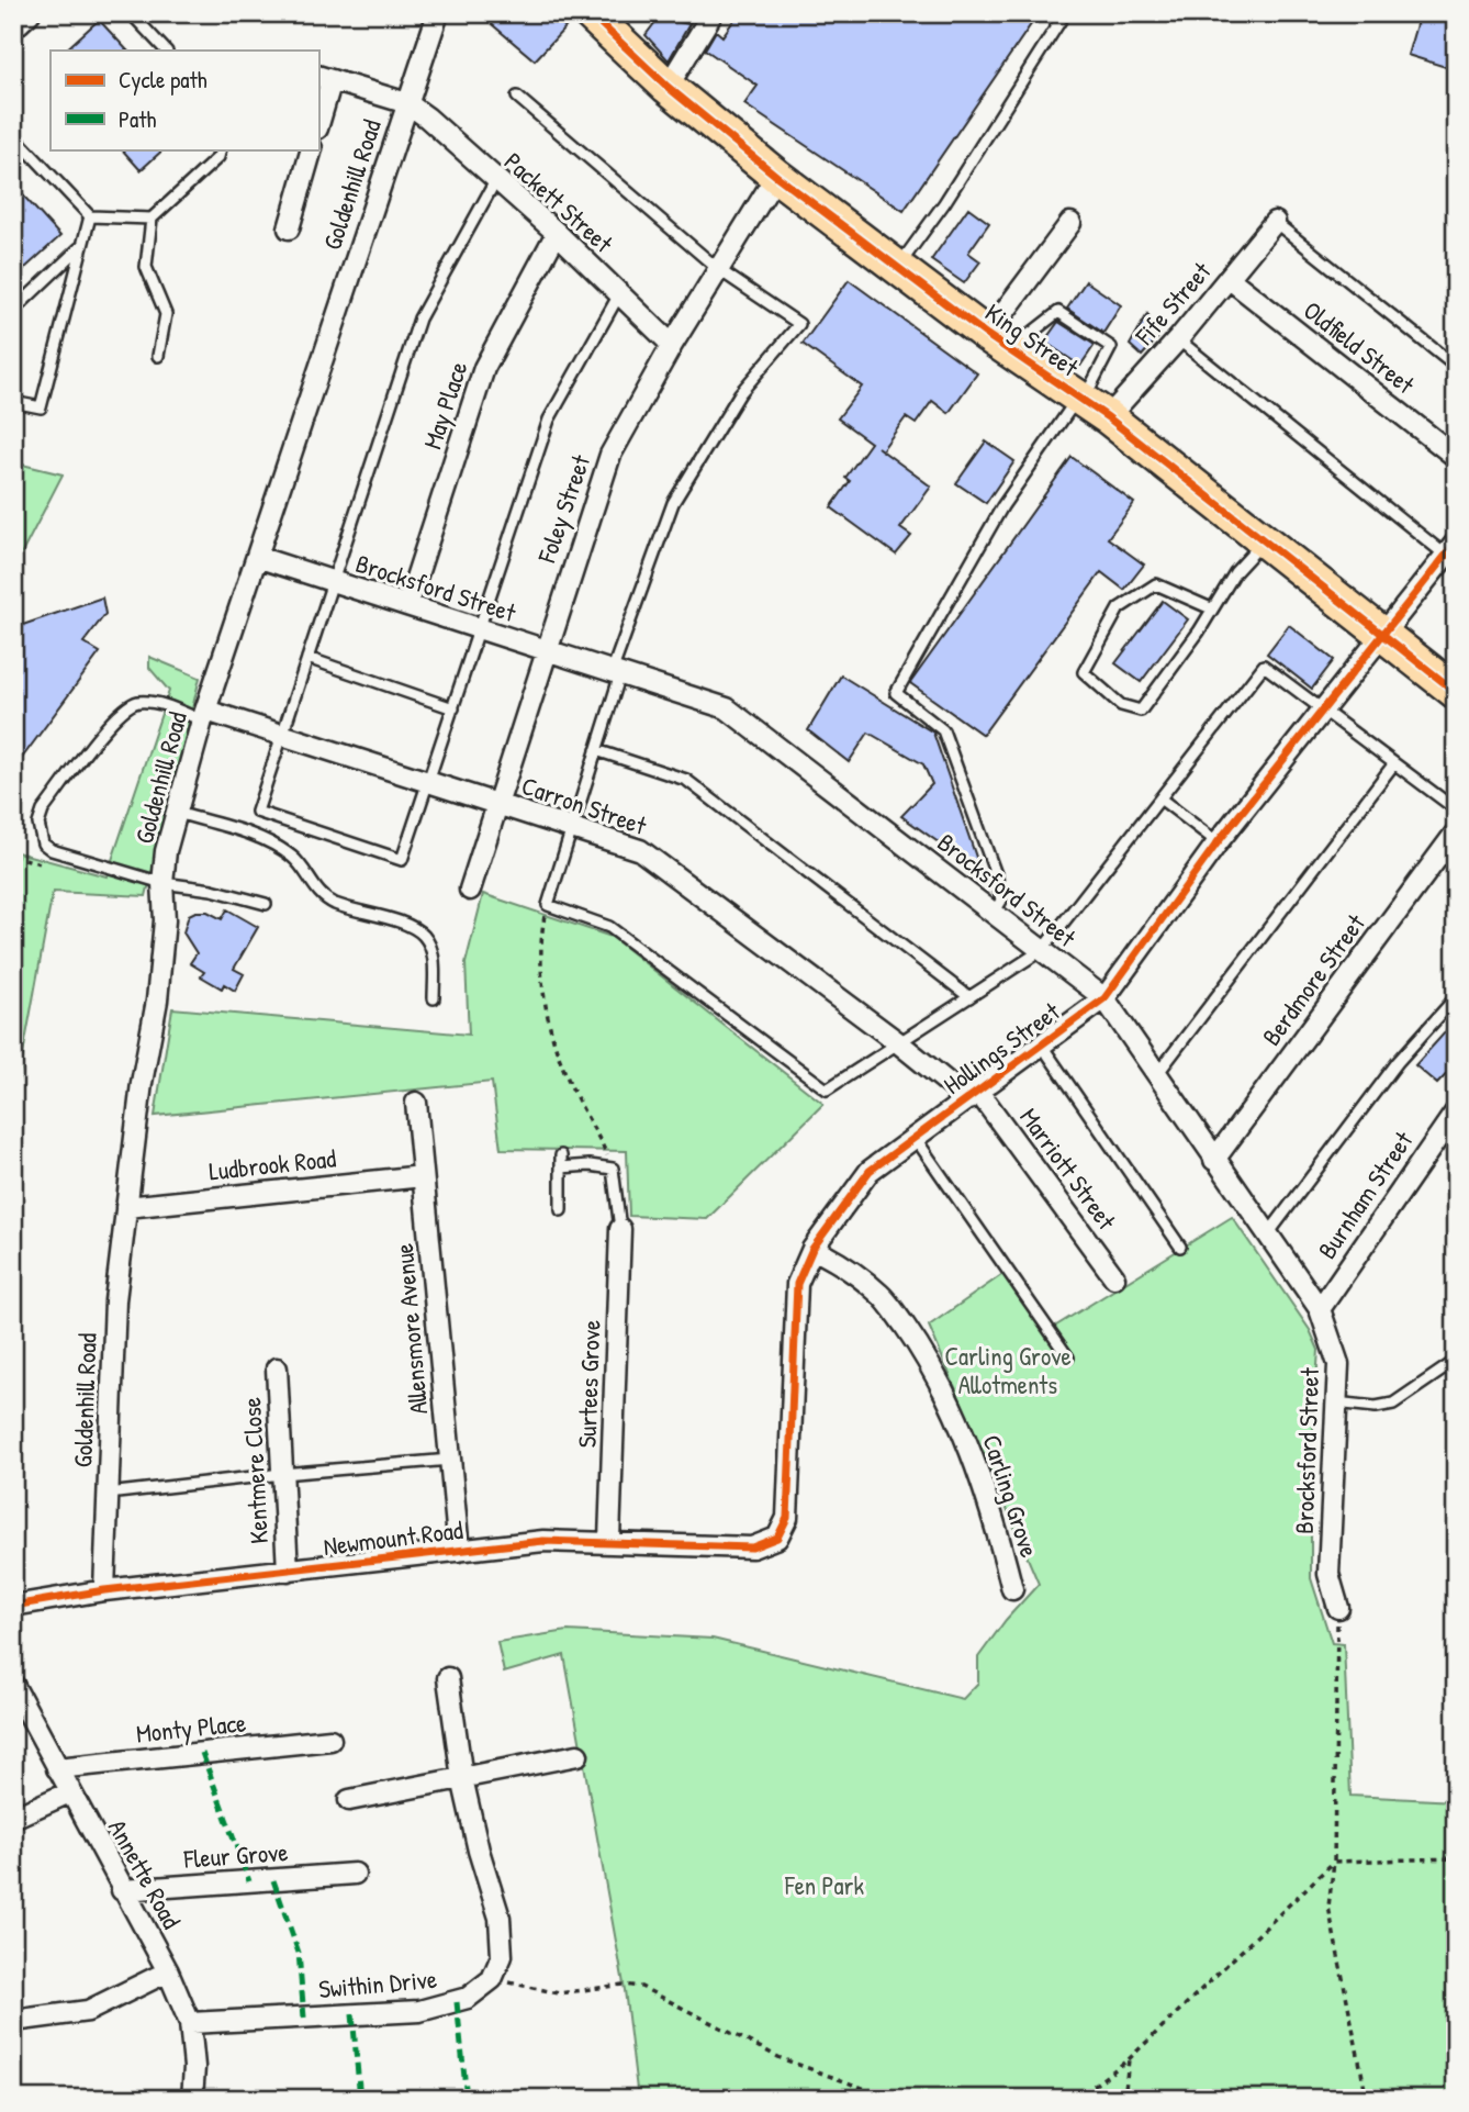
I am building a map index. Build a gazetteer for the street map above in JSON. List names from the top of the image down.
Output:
{
  "streets": {
    "main road": ["King Street"],
    "street": [
      "Goldenhill Road",
      "Packett Street",
      "Fife Street",
      "Oldfield Street",
      "May Place",
      "Foley Street",
      "Brocksford Street",
      "Carron Street",
      "Berdmore Street",
      "Hollings Street",
      "Ludbrook Road",
      "Marriott Street",
      "Burnham Street",
      "Allensmore Avenue",
      "Surtees Grove",
      "Kentmere Close",
      "Carling Grove",
      "Newmount Road",
      "Monty Place",
      "Fleur Grove",
      "Annette Road",
      "Swithin Drive"
    ]
  },
  "crossings": [
    ["Goldenhill Road", "Packett Street"],
    ["Goldenhill Road", "Brocksford Street"],
    ["Goldenhill Road", "Carron Street"],
    ["Goldenhill Road", "Ludbrook Road"],
    ["Goldenhill Road", "Newmount Road"],
    ["Packett Street", "May Place"],
    ["Packett Street", "Foley Street"],
    ["Fife Street", "King Street"],
    ["Fife Street", "Oldfield Street"],
    ["King Street", "Foley Street"],
    ["King Street", "Hollings Street"],
    ["May Place", "Brocksford Street"],
    ["Foley Street", "Brocksford Street"],
    ["Foley Street", "Carron Street"],
    ["Brocksford Street", "Berdmore Street"],
    ["Brocksford Street", "Hollings Street"],
    ["Brocksford Street", "Burnham Street"],
    ["Carron Street", "Hollings Street"],
    ["Carron Street", "Marriott Street"],
    ["Hollings Street", "Marriott Street"],
    ["Hollings Street", "Carling Grove"],
    ["Hollings Street", "Newmount Road"],
    ["Ludbrook Road", "Allensmore Avenue"],
    ["Allensmore Avenue", "Newmount Road"],
    ["Surtees Grove", "Newmount Road"],
    ["Kentmere Close", "Newmount Road"],
    ["Monty Place", "Annette Road"],
    ["Fleur Grove", "Annette Road"],
    ["Annette Road", "Swithin Drive"]
  ],
  "parks": ["Carling Grove Allotments", "Fen Park"],
  "legend": ["Cycle path", "Path"]
}
